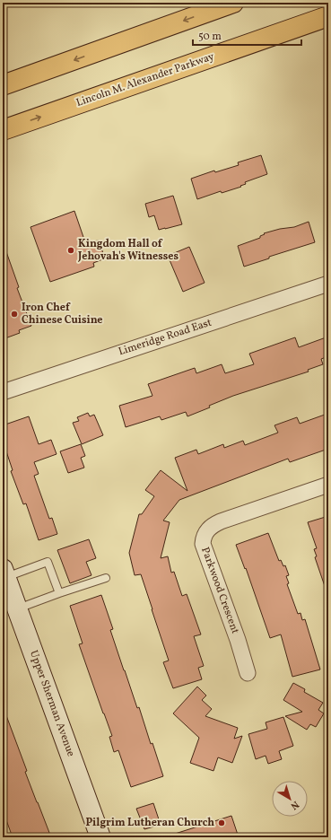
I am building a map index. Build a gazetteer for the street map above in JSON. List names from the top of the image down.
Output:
{
  "streets": {
    "highway": ["Lincoln M. Alexander Parkway"],
    "main road": ["Upper Sherman Avenue"],
    "street": ["Limeridge Road East", "Parkwood Crescent"]
  },
  "places": ["Kingdom Hall of Jehovah's Witnesses", "Iron Chef Chinese Cuisine", "Pilgrim Lutheran Church"],
  "scale_bar": "50 m",
  "north": "bottom right"
}
